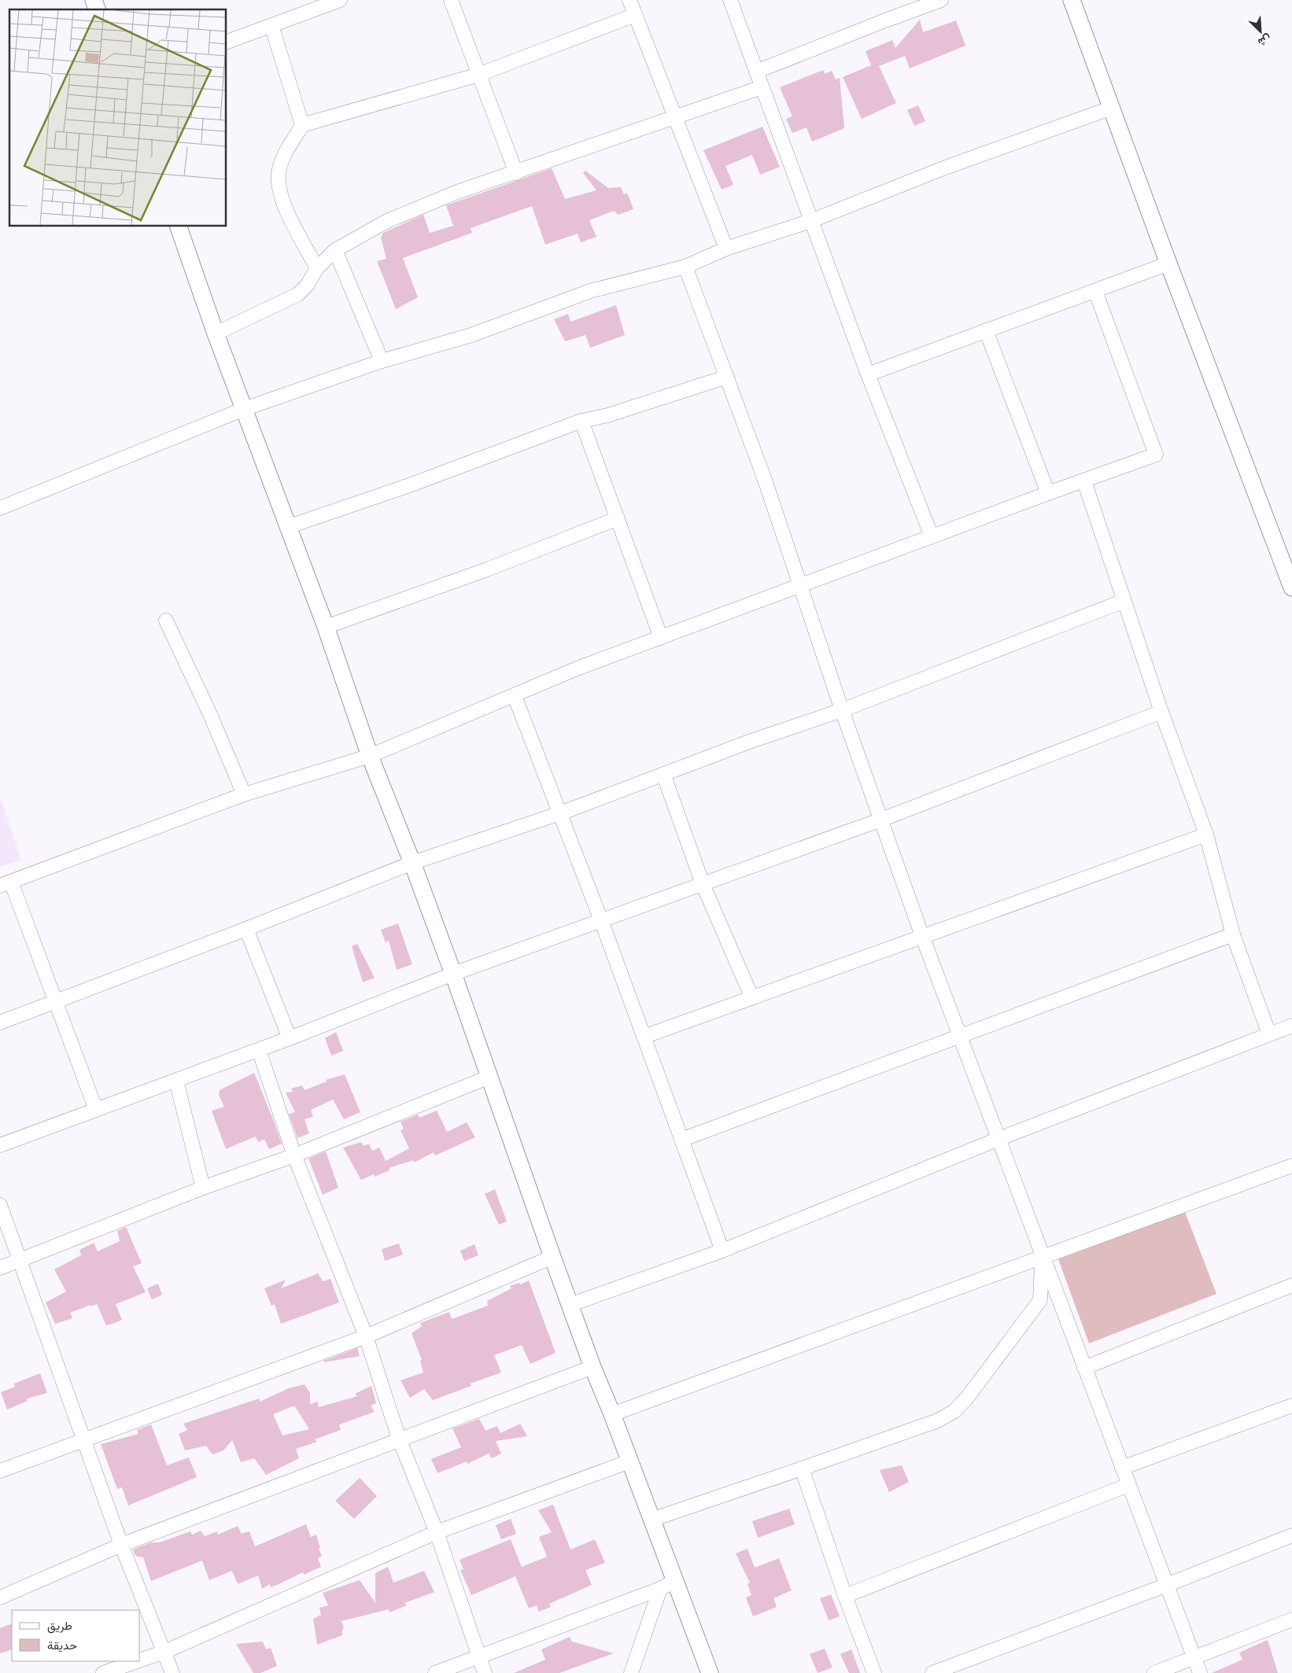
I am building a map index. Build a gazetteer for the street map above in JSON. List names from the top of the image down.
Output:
{
  "legend": ["طريق", "حديقة"],
  "north": "bottom right"
}
